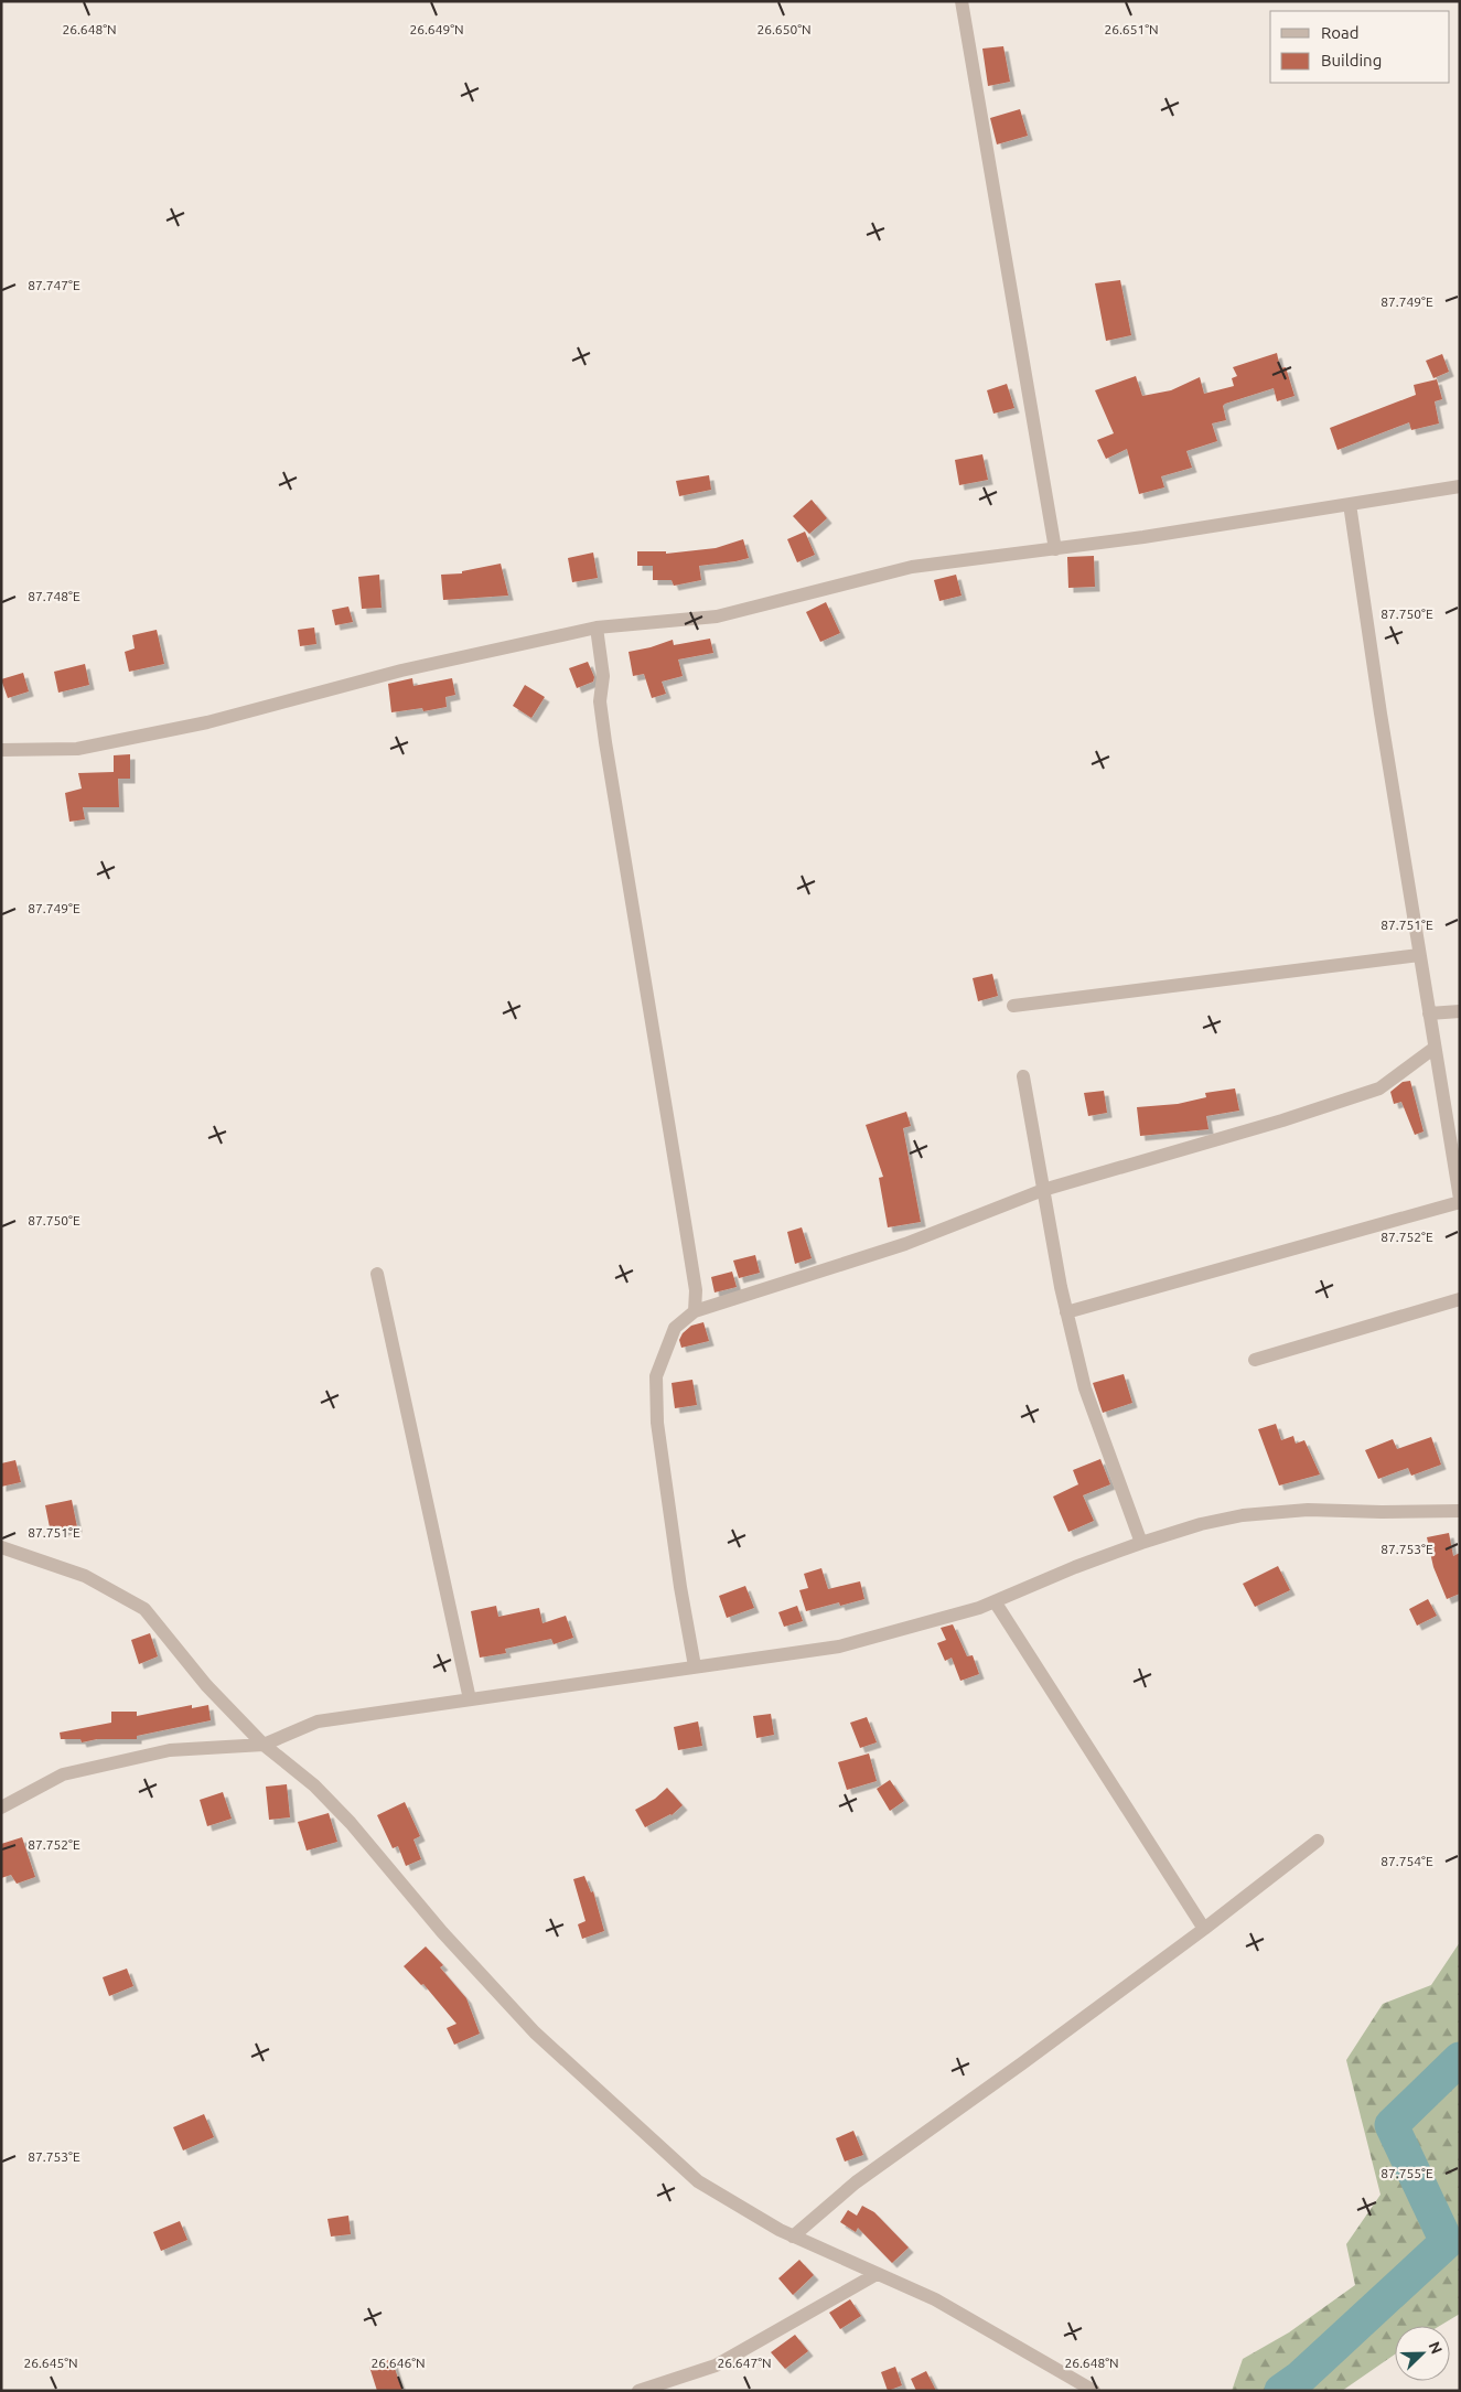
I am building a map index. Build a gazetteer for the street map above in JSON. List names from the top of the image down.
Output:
{
  "legend": ["Road", "Building"],
  "north": "top right",
  "coordinates": [
    "26.650°N",
    "26.651°N",
    "26.648°N",
    "26.649°N",
    "87.747°E",
    "87.749°E",
    "87.748°E",
    "87.750°E",
    "87.751°E",
    "87.752°E",
    "87.753°E",
    "87.754°E",
    "87.755°E",
    "26.645°N",
    "26.646°N",
    "26.647°N"
  ]
}
